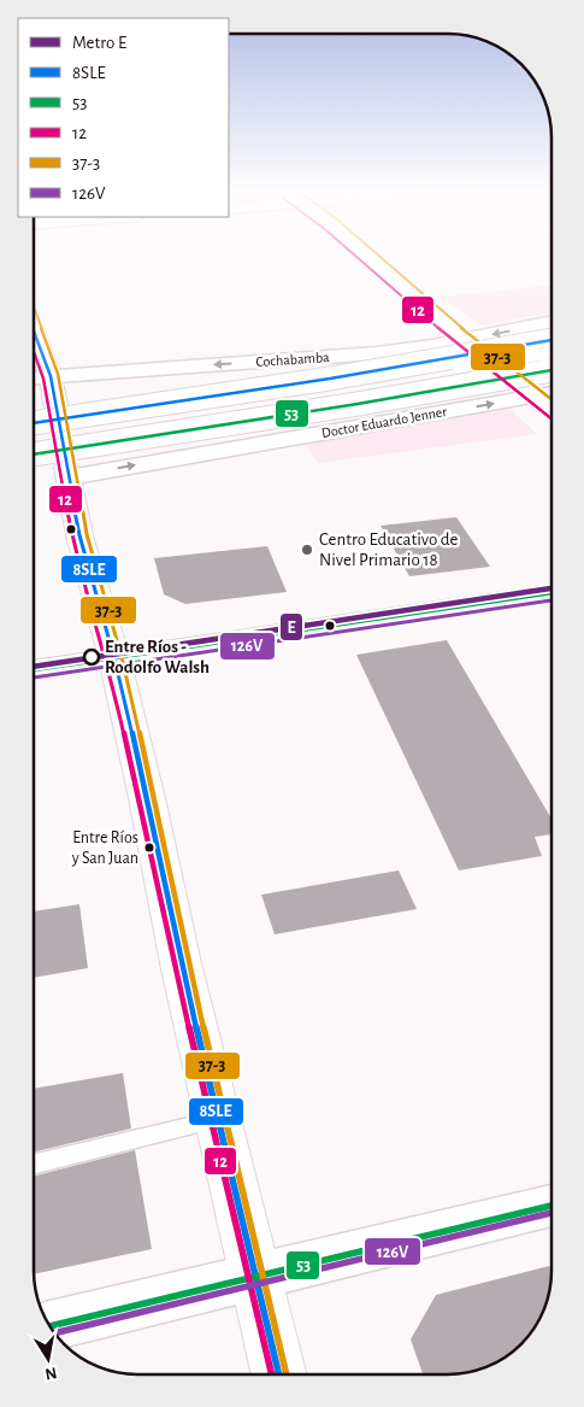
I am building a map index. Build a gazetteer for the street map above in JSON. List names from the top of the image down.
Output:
{
  "streets": {
    "street": ["Cochabamba", "Doctor Eduardo Jenner"]
  },
  "one_way": ["Cochabamba", "Doctor Eduardo Jenner"],
  "places": ["Centro Educativo de Nivel Primario 18", "Entre Ríos - Rodolfo Walsh", "Entre Ríos y San Juan"],
  "lines": [
    "transit line 12",
    "transit line 37-3",
    "transit line 8SLE",
    "transit line 53",
    "metro line E",
    "transit line 126V"
  ],
  "legend": [
    "Metro E",
    "8SLE",
    "53",
    "12",
    "37-3",
    "126V"
  ],
  "north": "bottom"
}
